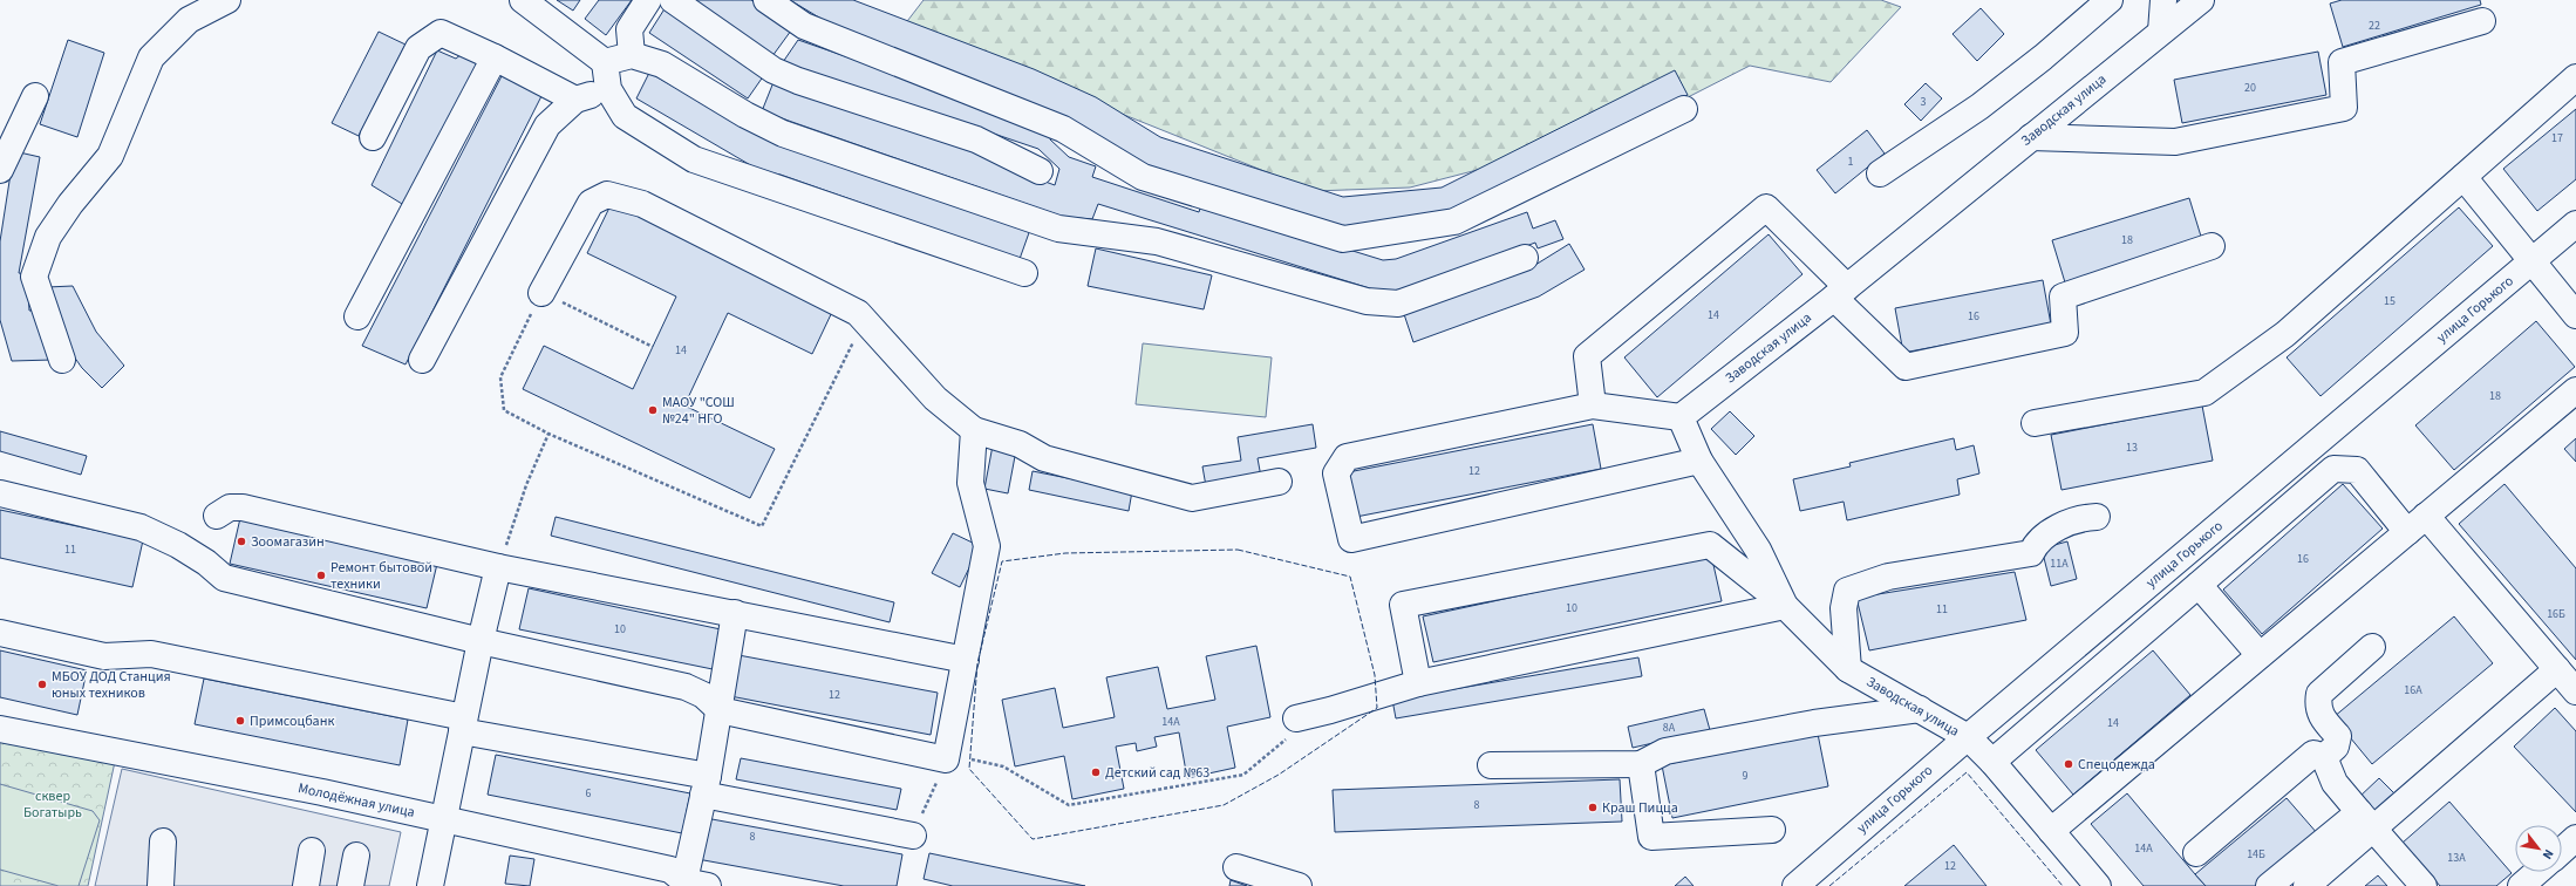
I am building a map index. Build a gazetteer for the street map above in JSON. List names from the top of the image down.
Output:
{
  "streets": {
    "street": ["Заводская улица", "улица Горького", "Молодёжная улица"]
  },
  "crossings": [
    ["Заводская улица", "улица Горького"]
  ],
  "parks": ["сквер Богатырь"],
  "places": [
    "МАОУ \"СОШ №24\" НГО",
    "Зоомагазин",
    "Ремонт бытовой техники",
    "МБОУ ДОД Станция юных техников",
    "Примсоцбанк",
    "Спецодежда",
    "Детский сад №63",
    "Краш Пицца"
  ],
  "house_numbers": [
    "22",
    "20",
    "3",
    "17",
    "1",
    "18",
    "15",
    "14",
    "16",
    "14",
    "18",
    "13",
    "12",
    "11",
    "16",
    "11А",
    "10",
    "11",
    "16Б",
    "10",
    "16А",
    "12",
    "14А",
    "14",
    "8А",
    "9",
    "6",
    "8",
    "8",
    "14А",
    "14Б",
    "13А",
    "12"
  ],
  "north": "bottom right"
}
